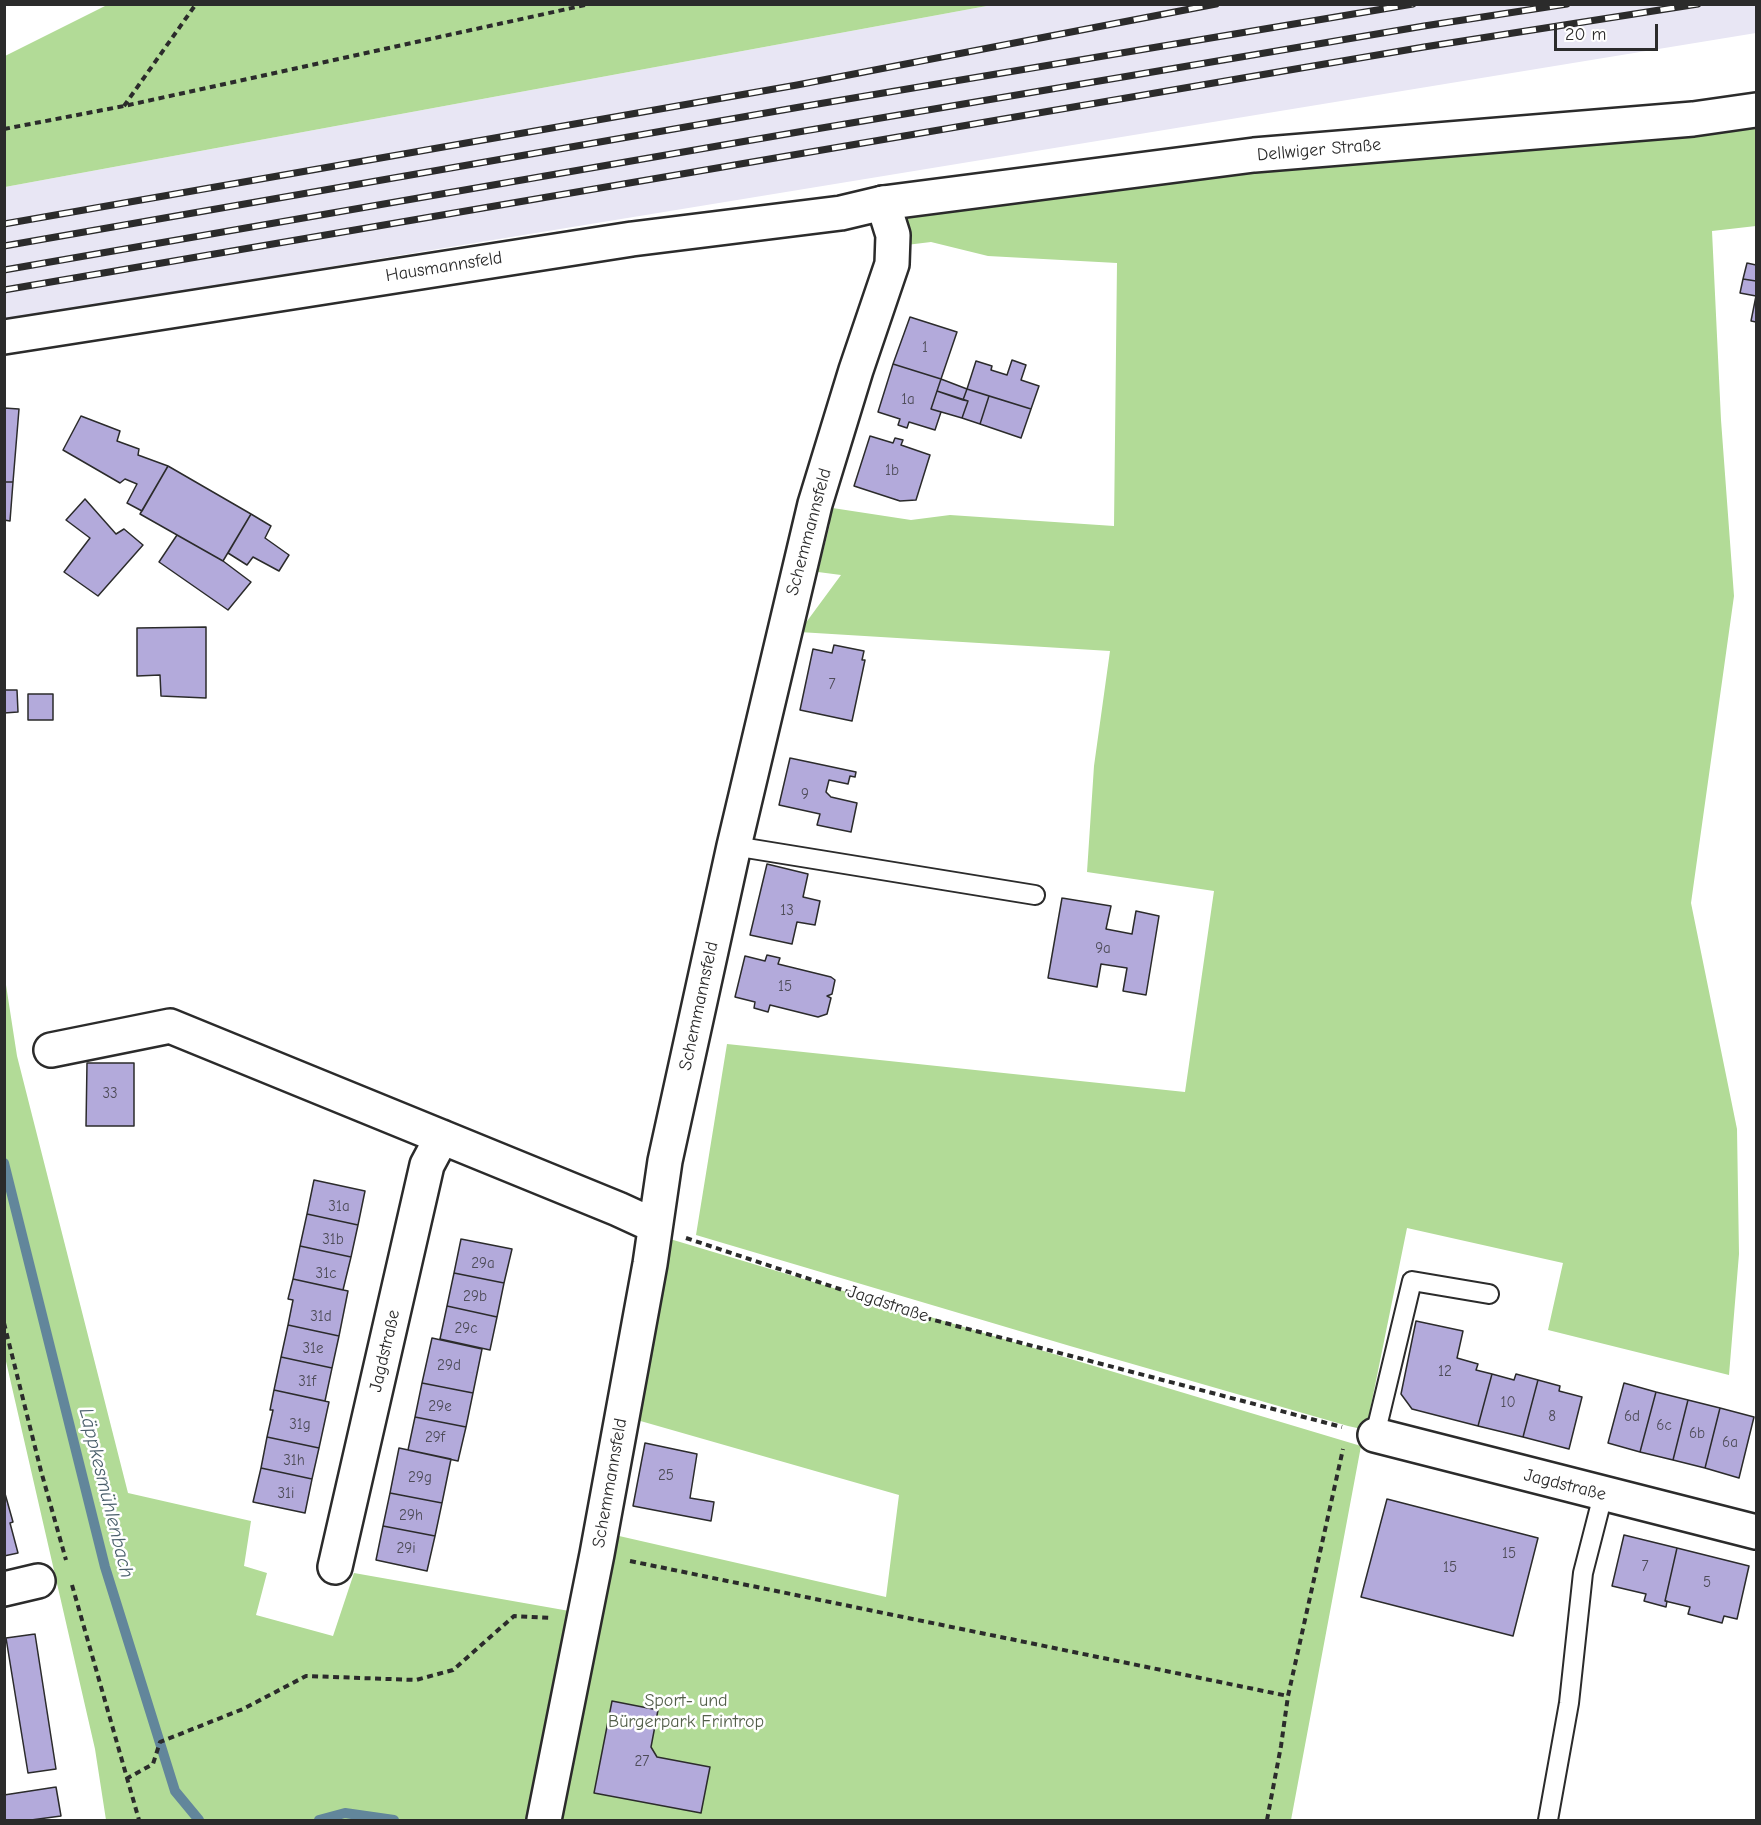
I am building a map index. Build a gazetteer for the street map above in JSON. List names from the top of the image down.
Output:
{
  "streets": {
    "street": [
      "Dellwiger Straße",
      "Hausmannsfeld",
      "Schemmannsfeld",
      "Jagdstraße"
    ]
  },
  "crossings": [
    ["Dellwiger Straße", "Hausmannsfeld"],
    ["Dellwiger Straße", "Schemmannsfeld"],
    ["Hausmannsfeld", "Schemmannsfeld"],
    ["Schemmannsfeld", "Jagdstraße"]
  ],
  "water": ["Läppkesmühlenbach"],
  "parks": ["Sport- und Bürgerpark Frintrop"],
  "house_numbers": [
    "1",
    "1a",
    "1b",
    "7",
    "9",
    "13",
    "9a",
    "15",
    "33",
    "31a",
    "31b",
    "29a",
    "31c",
    "29b",
    "31d",
    "29c",
    "31e",
    "29d",
    "12",
    "31f",
    "10",
    "29e",
    "8",
    "6d",
    "31g",
    "6c",
    "6b",
    "29f",
    "6a",
    "31h",
    "25",
    "29g",
    "31i",
    "29h",
    "29i",
    "15",
    "7",
    "15",
    "5",
    "27"
  ],
  "scale_bar": "20 m"
}
